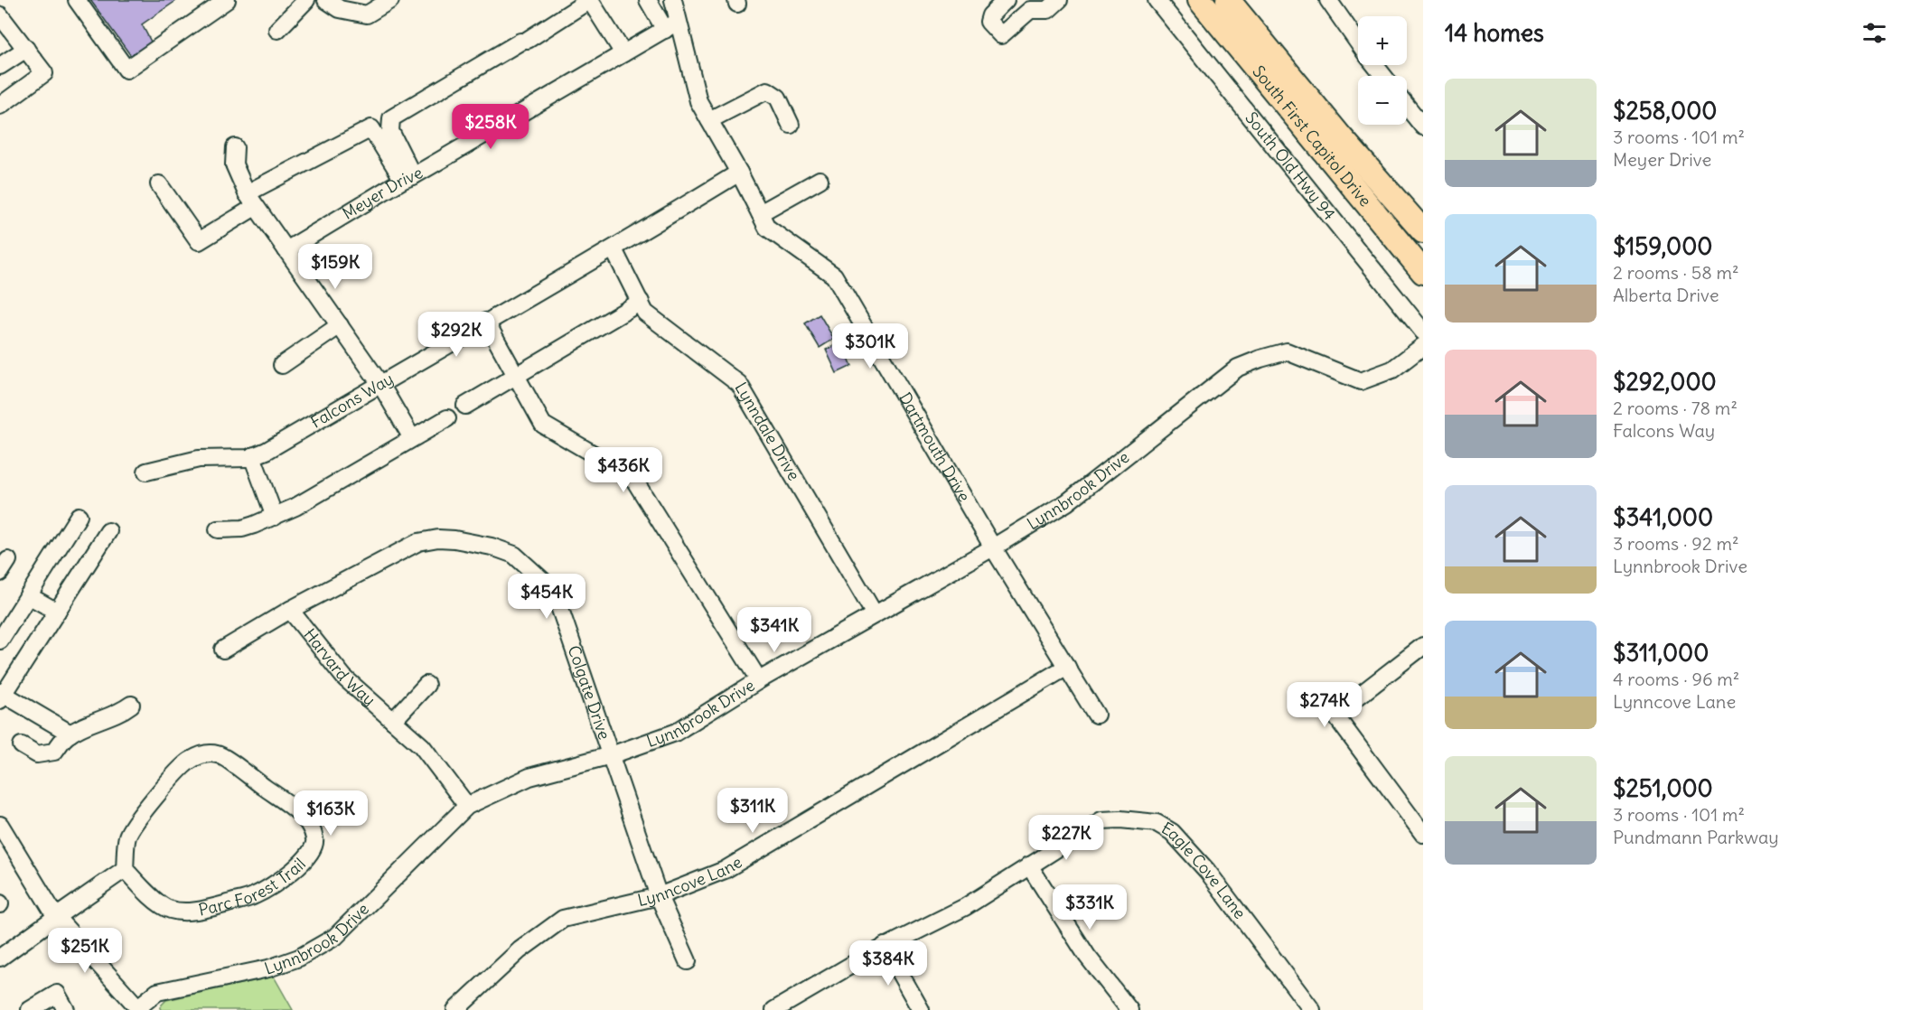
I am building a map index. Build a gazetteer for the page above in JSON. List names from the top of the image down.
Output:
{
  "streets": {
    "highway": ["South First Capitol Drive"],
    "street": [
      "South Old Hwy 94",
      "Meyer Drive",
      "Falcons Way",
      "Lynndale Drive",
      "Dartmouth Drive",
      "Lynnbrook Drive",
      "Harvard Way",
      "Colgate Drive",
      "Eagle Cove Lane",
      "Lynncove Lane",
      "Parc Forest Trail"
    ]
  },
  "crossings": [
    ["Meyer Drive", "Dartmouth Drive"],
    ["Falcons Way", "Lynndale Drive"],
    ["Falcons Way", "Dartmouth Drive"],
    ["Lynndale Drive", "Lynnbrook Drive"],
    ["Dartmouth Drive", "Lynnbrook Drive"],
    ["Dartmouth Drive", "Lynncove Lane"],
    ["Lynnbrook Drive", "Harvard Way"],
    ["Lynnbrook Drive", "Colgate Drive"],
    ["Harvard Way", "Colgate Drive"],
    ["Colgate Drive", "Lynncove Lane"]
  ],
  "page": {
    "heading": "14 homes",
    "map_buttons": ["+", "−"],
    "list": [
      {
        "name": "$258,000",
        "note": "3 rooms · 101 m² · Meyer Drive"
      },
      {
        "name": "$159,000",
        "note": "2 rooms · 58 m² · Alberta Drive"
      },
      {
        "name": "$292,000",
        "note": "2 rooms · 78 m² · Falcons Way"
      },
      {
        "name": "$341,000",
        "note": "3 rooms · 92 m² · Lynnbrook Drive"
      },
      {
        "name": "$311,000",
        "note": "4 rooms · 96 m² · Lynncove Lane"
      },
      {
        "name": "$251,000",
        "note": "3 rooms · 101 m² · Pundmann Parkway"
      }
    ],
    "price": [
      "$258K",
      "$159K",
      "$292K",
      "$301K",
      "$436K",
      "$454K",
      "$341K",
      "$274K",
      "$311K",
      "$163K",
      "$227K",
      "$331K",
      "$251K",
      "$384K"
    ]
  }
}
